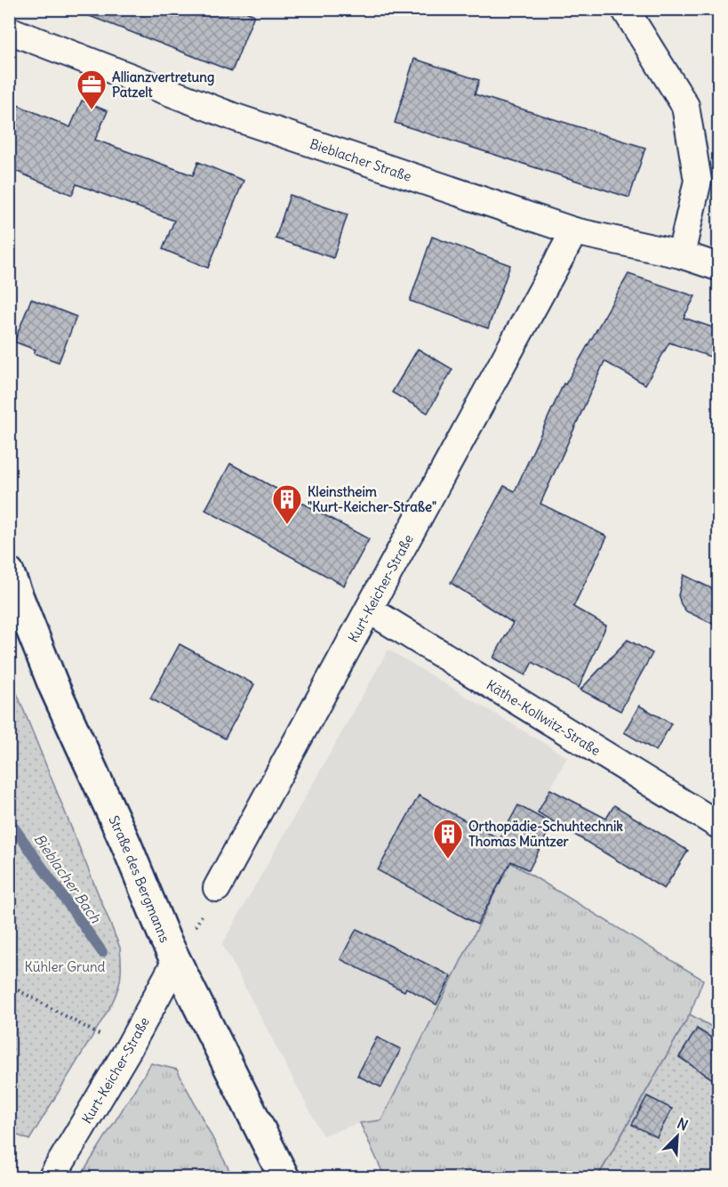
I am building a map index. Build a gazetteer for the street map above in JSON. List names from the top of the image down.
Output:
{
  "streets": {
    "main road": ["Straße des Bergmanns"],
    "street": ["Bieblacher Straße", "Kurt-Keicher-Straße", "Käthe-Kollwitz-Straße"]
  },
  "crossings": [
    ["Bieblacher Straße", "Kurt-Keicher-Straße"],
    ["Kurt-Keicher-Straße", "Käthe-Kollwitz-Straße"],
    ["Kurt-Keicher-Straße", "Straße des Bergmanns"]
  ],
  "water": ["Bieblacher Bach"],
  "parks": ["Kühler Grund"],
  "places": {
    "office": ["Allianzvertretung Patzelt"],
    "building": ["Kleinstheim \"Kurt-Keicher-Straße\"", "Orthopädie-Schuhtechnik Thomas Müntzer"]
  },
  "north": "top right"
}
